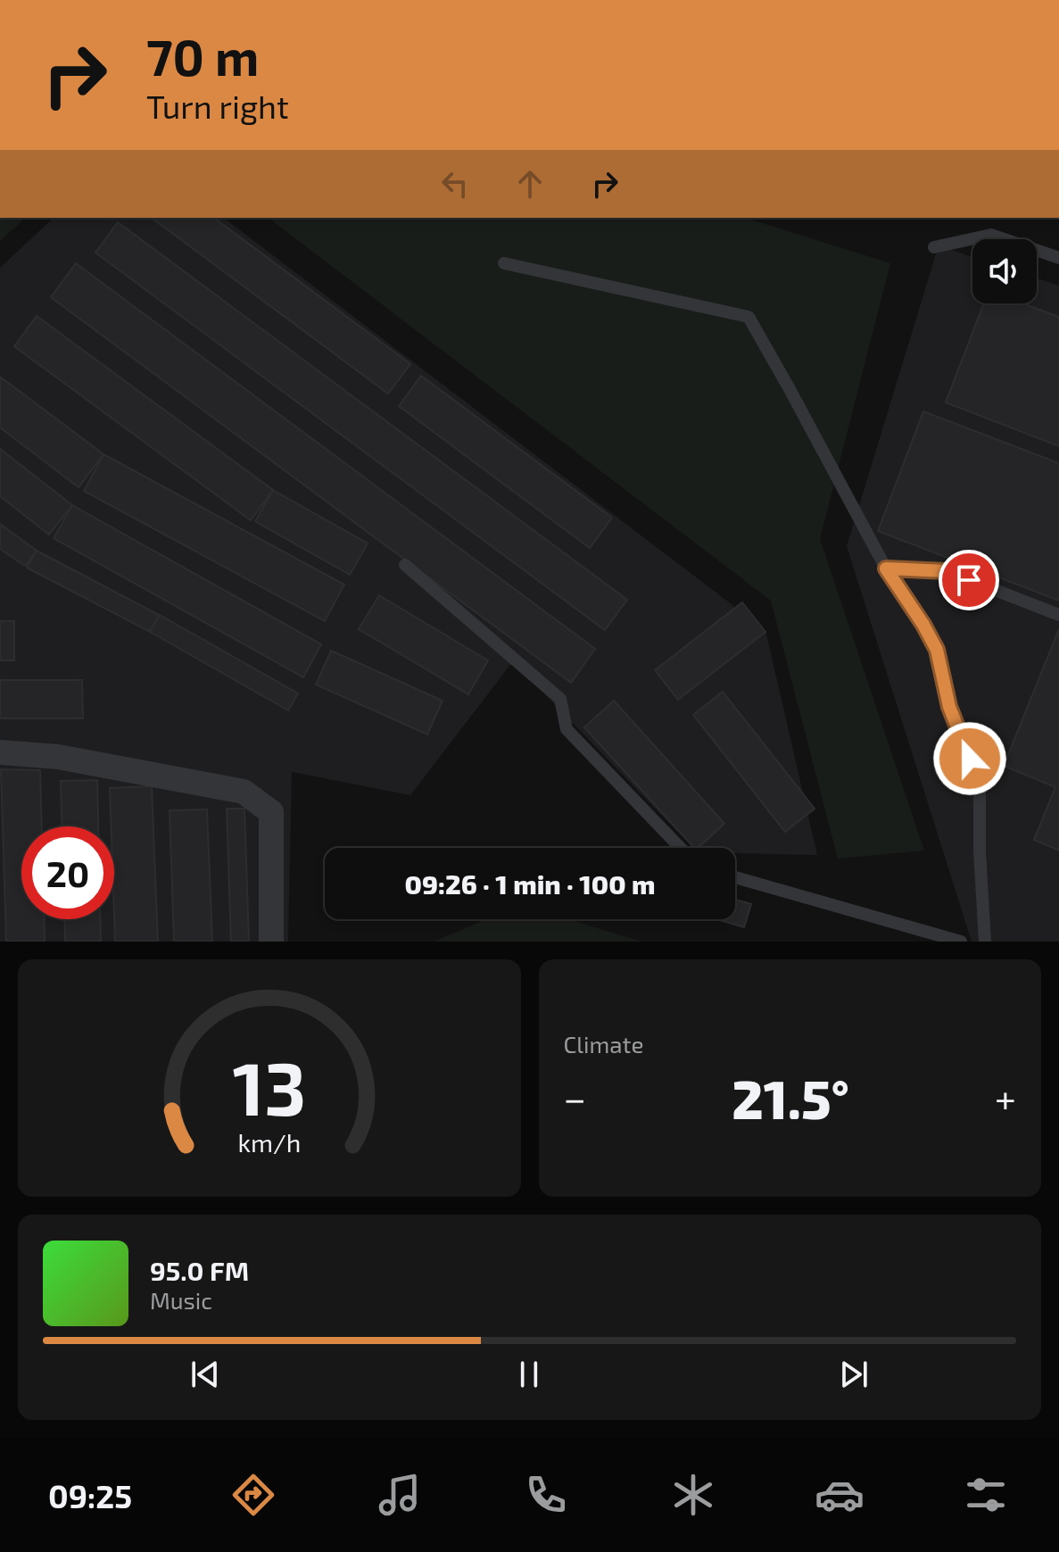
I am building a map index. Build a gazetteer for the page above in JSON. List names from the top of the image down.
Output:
{
  "page": {
    "turn": ["70 m", "Turn right"],
    "limit": "20",
    "trip": "09:26 · 1 min · 100 m",
    "tile": "Climate",
    "heat": ["−", "21.5°", "+"],
    "song": ["95.0 FM", "Music"],
    "tabs": "09:25",
    "gauge": ["13", "km/h"]
  }
}
